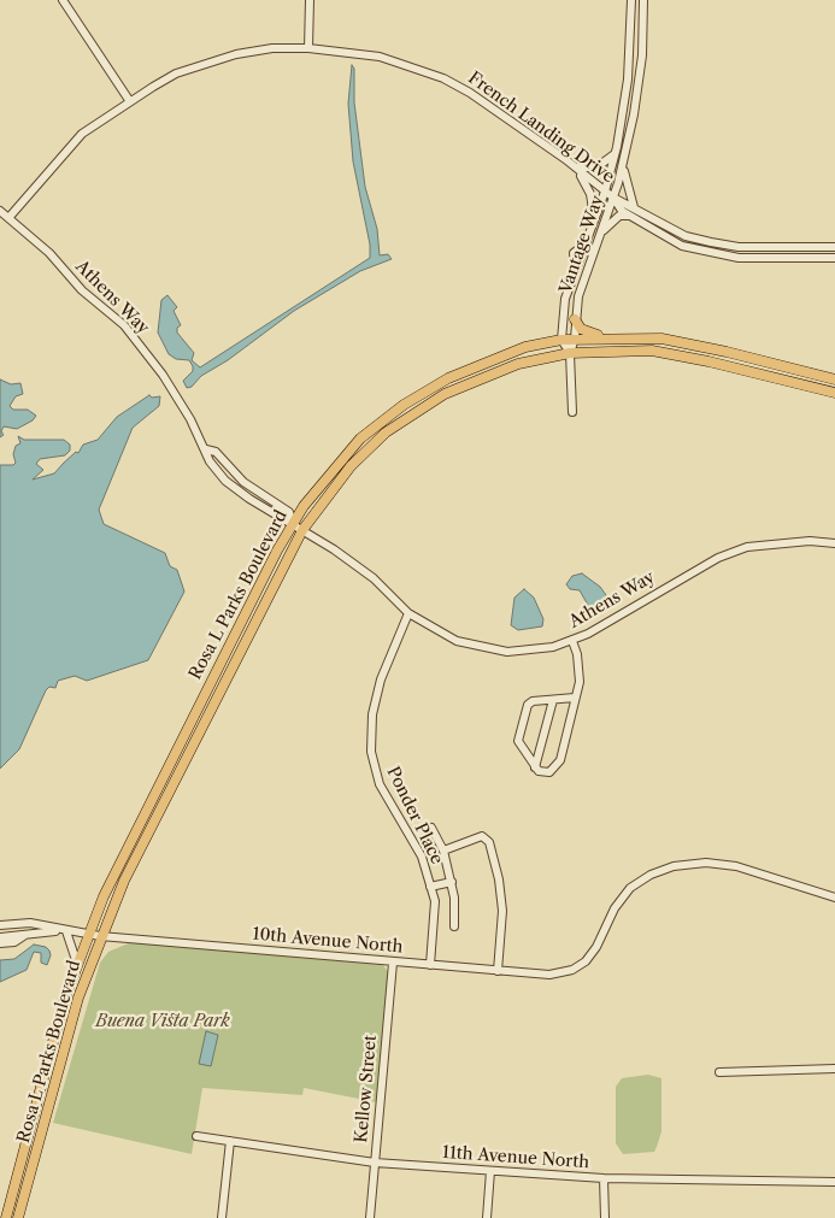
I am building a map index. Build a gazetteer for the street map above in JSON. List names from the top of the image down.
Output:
{
  "streets": {
    "main road": ["Rosa L Parks Boulevard"],
    "street": [
      "French Landing Drive",
      "Vantage Way",
      "Athens Way",
      "Ponder Place",
      "10th Avenue North",
      "Kellow Street",
      "11th Avenue North"
    ]
  },
  "crossings": [
    ["French Landing Drive", "Vantage Way"],
    ["French Landing Drive", "Athens Way"],
    ["Vantage Way", "Rosa L Parks Boulevard"],
    ["Athens Way", "Rosa L Parks Boulevard"],
    ["Athens Way", "Ponder Place"],
    ["Rosa L Parks Boulevard", "10th Avenue North"],
    ["Ponder Place", "10th Avenue North"],
    ["10th Avenue North", "Kellow Street"],
    ["Kellow Street", "11th Avenue North"]
  ],
  "parks": ["Buena Vista Park"]
}
